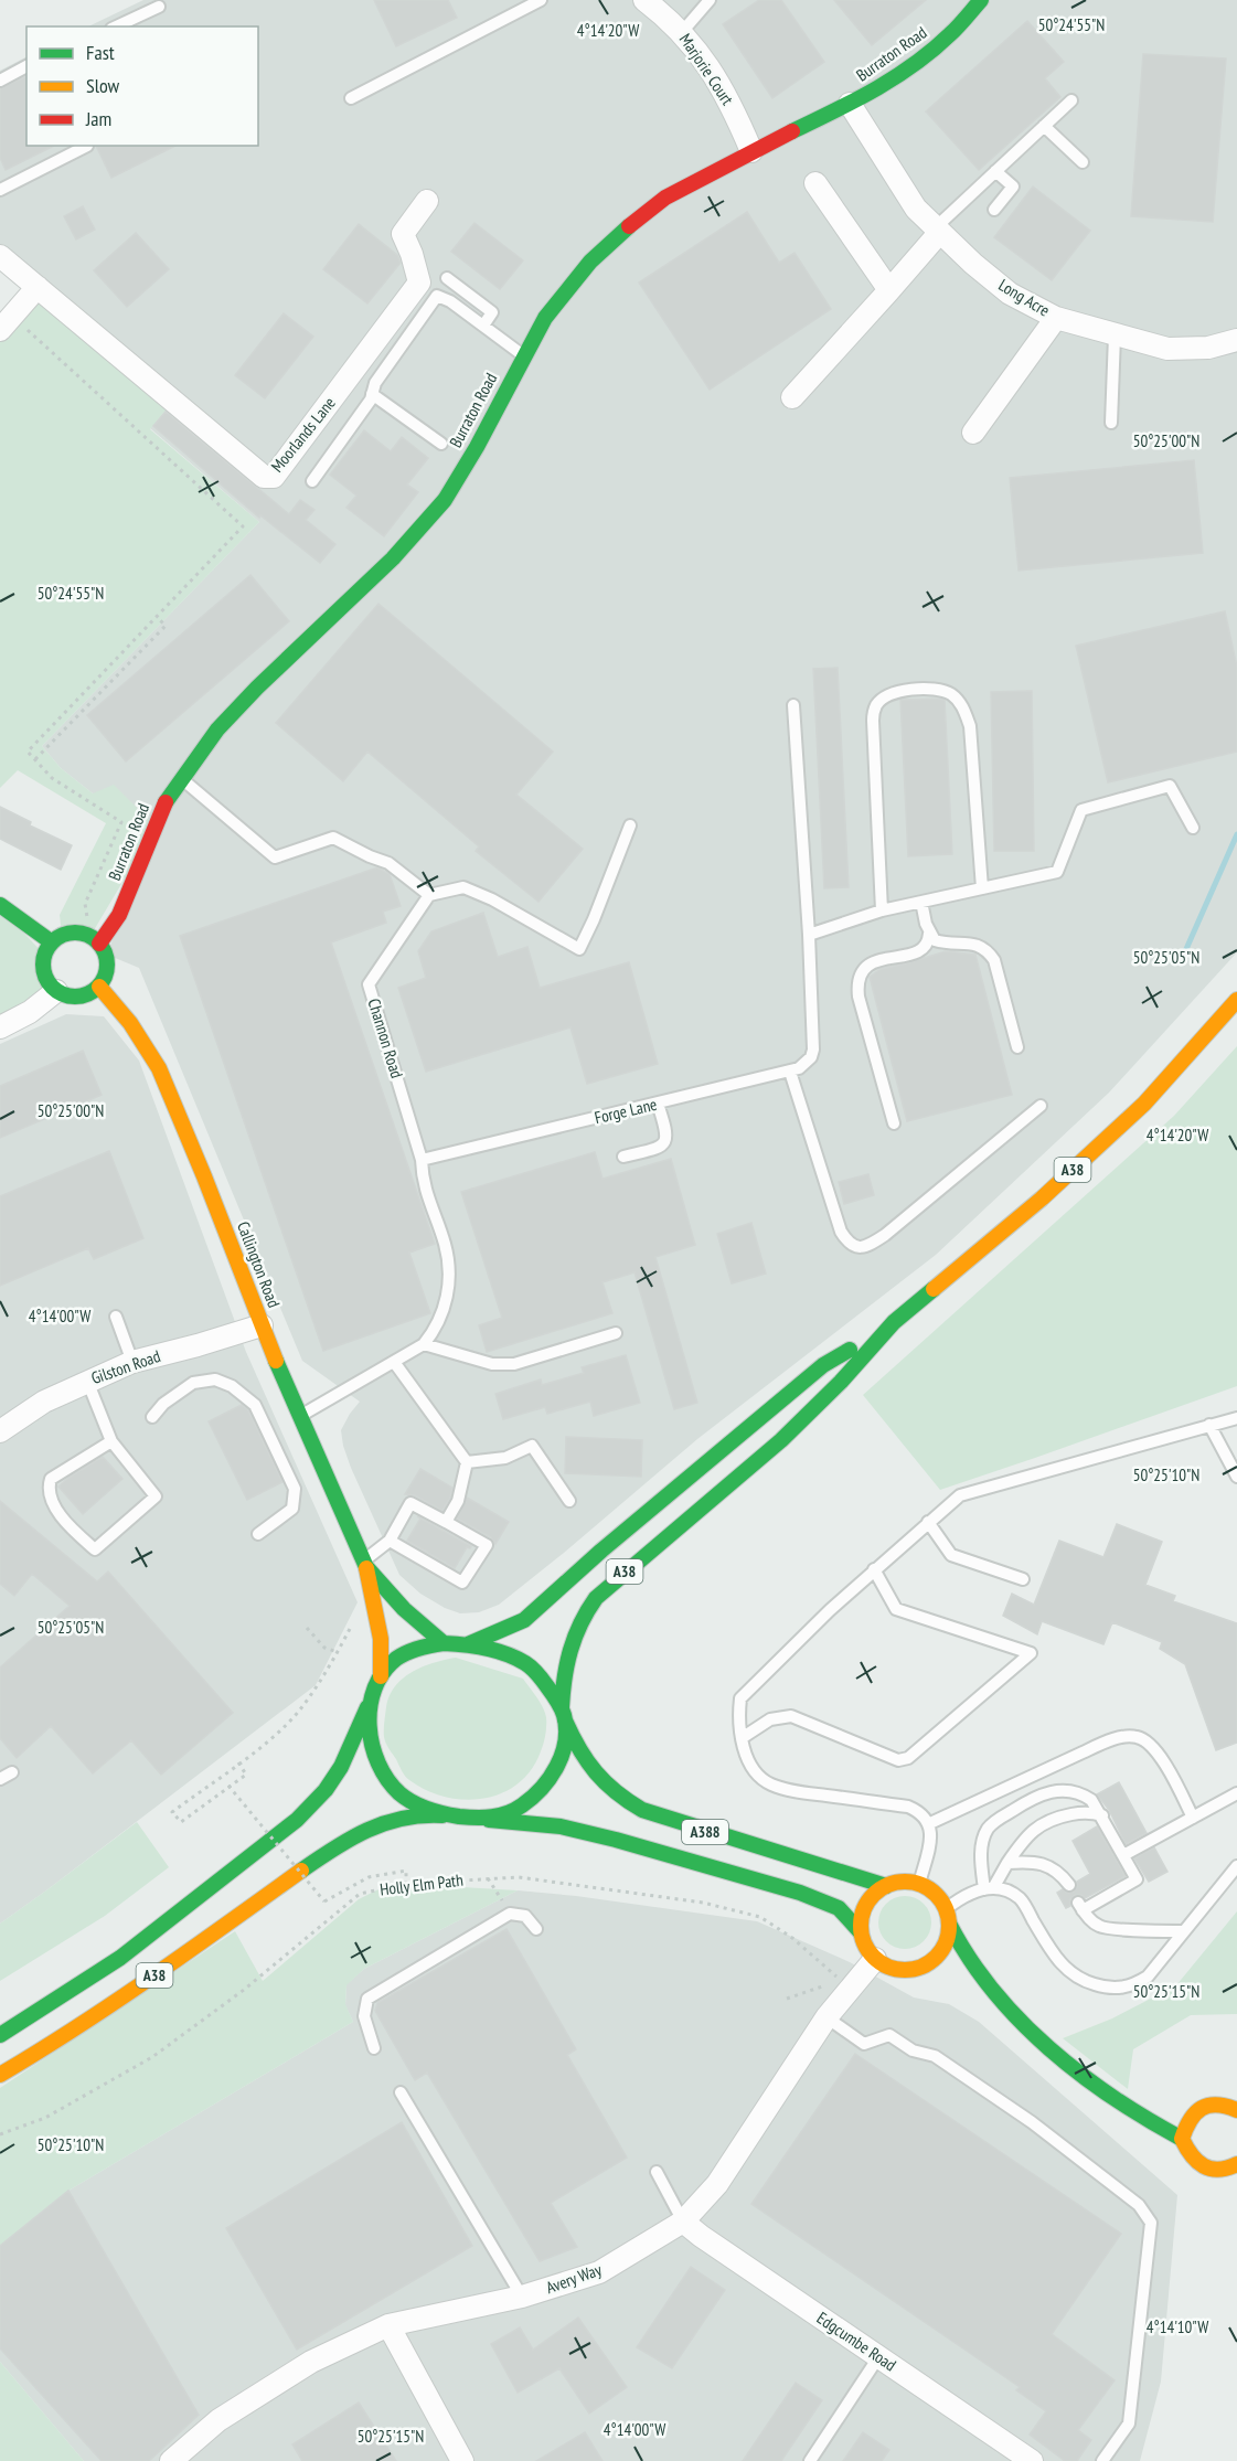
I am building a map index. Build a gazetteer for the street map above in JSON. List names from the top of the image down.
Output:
{
  "streets": {
    "main road": [
      "Burraton Road",
      "A38",
      "Callington Road",
      "A388"
    ],
    "street": [
      "Marjorie Court",
      "Long Acre",
      "Moorlands Lane",
      "Gilston Road",
      "Avery Way",
      "Edgcumbe Road"
    ],
    "lane": ["Channon Road", "Forge Lane"],
    "path": ["Holly Elm Path"]
  },
  "crossings": [
    ["Burraton Road", "Marjorie Court"],
    ["Burraton Road", "Long Acre"],
    ["Burraton Road", "Callington Road"],
    ["Channon Road", "Forge Lane"],
    ["Channon Road", "Callington Road"],
    ["A38", "Callington Road"],
    ["A38", "A388"],
    ["Callington Road", "Gilston Road"],
    ["Callington Road", "A388"],
    ["A388", "Avery Way"],
    ["Avery Way", "Edgcumbe Road"]
  ],
  "legend": ["Fast", "Slow", "Jam"],
  "coordinates": [
    "50°24'55\"N",
    "4°14'20\"W",
    "50°25'00\"N",
    "50°25'05\"N",
    "4°14'00\"W",
    "50°25'10\"N",
    "50°25'15\"N",
    "4°14'10\"W"
  ]
}
